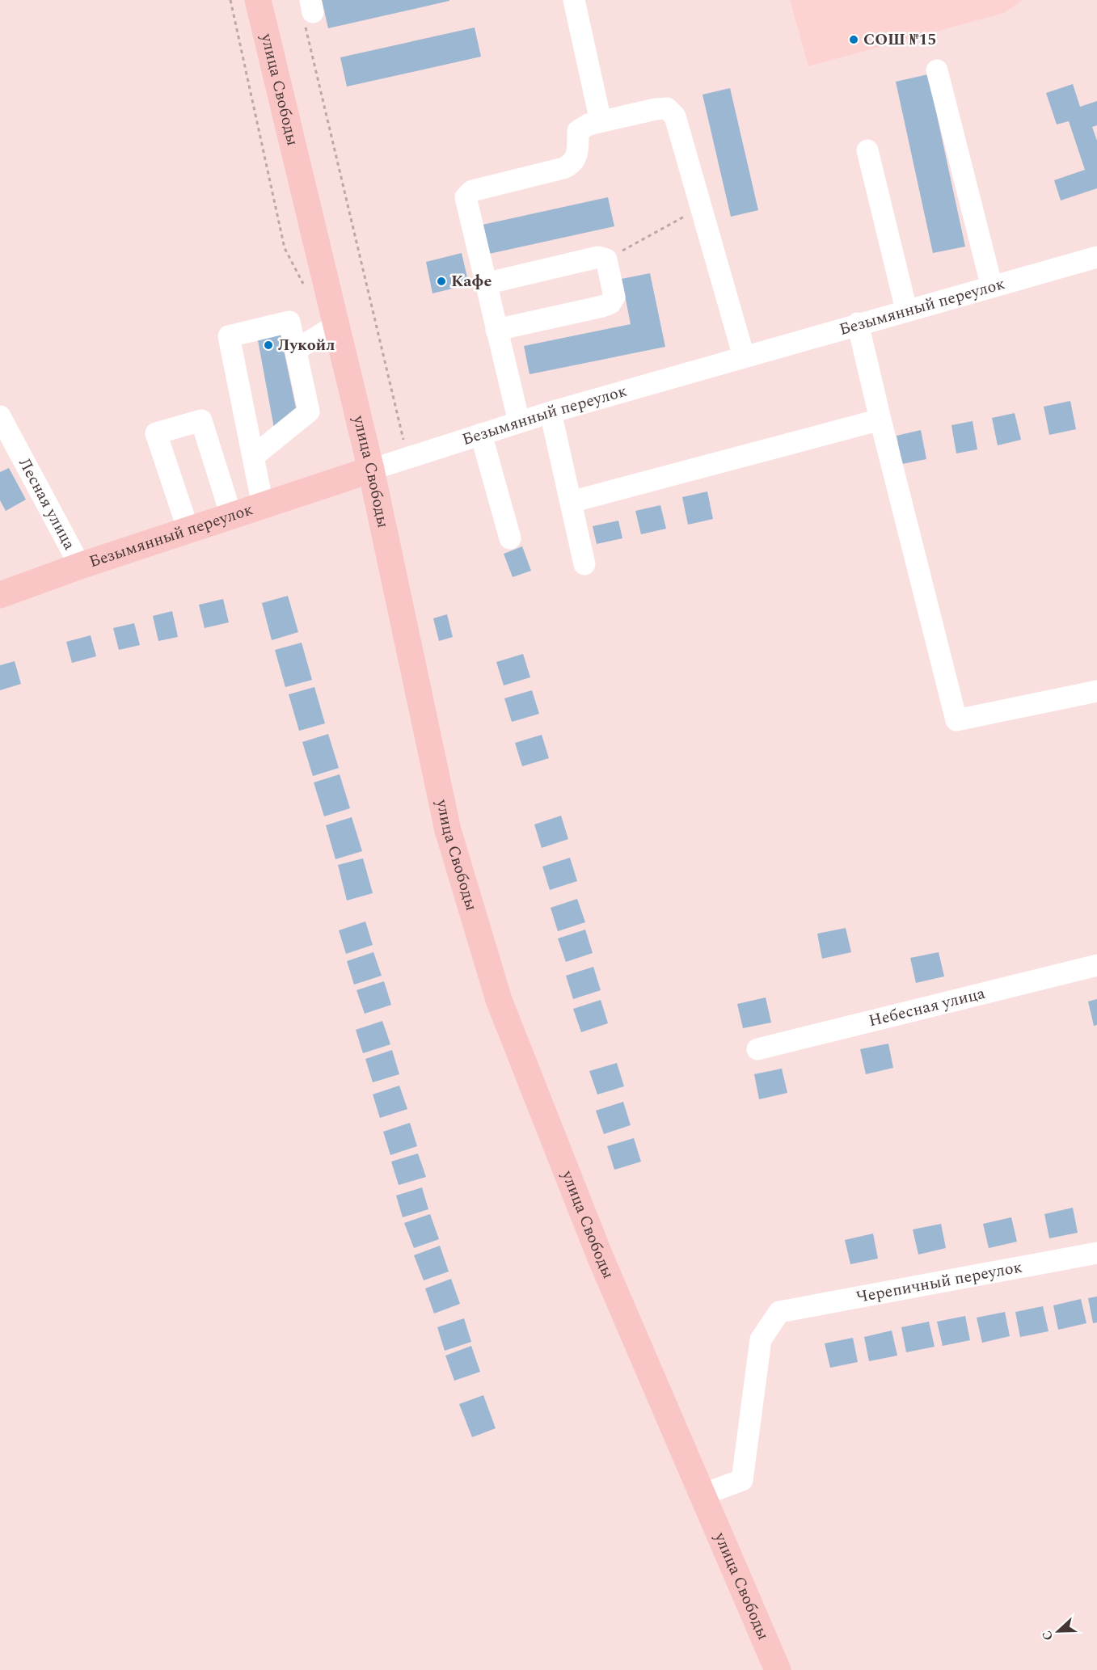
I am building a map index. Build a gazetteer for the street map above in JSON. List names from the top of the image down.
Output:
{
  "streets": {
    "main road": ["улица Свободы", "Безымянный переулок"],
    "street": ["Лесная улица", "Небесная улица", "Черепичный переулок"]
  },
  "crossings": [
    ["улица Свободы", "Безымянный переулок"],
    ["улица Свободы", "Черепичный переулок"],
    ["Безымянный переулок", "Лесная улица"]
  ],
  "places": ["СОШ №15", "Кафе", "Лукойл"],
  "north": "left"
}
